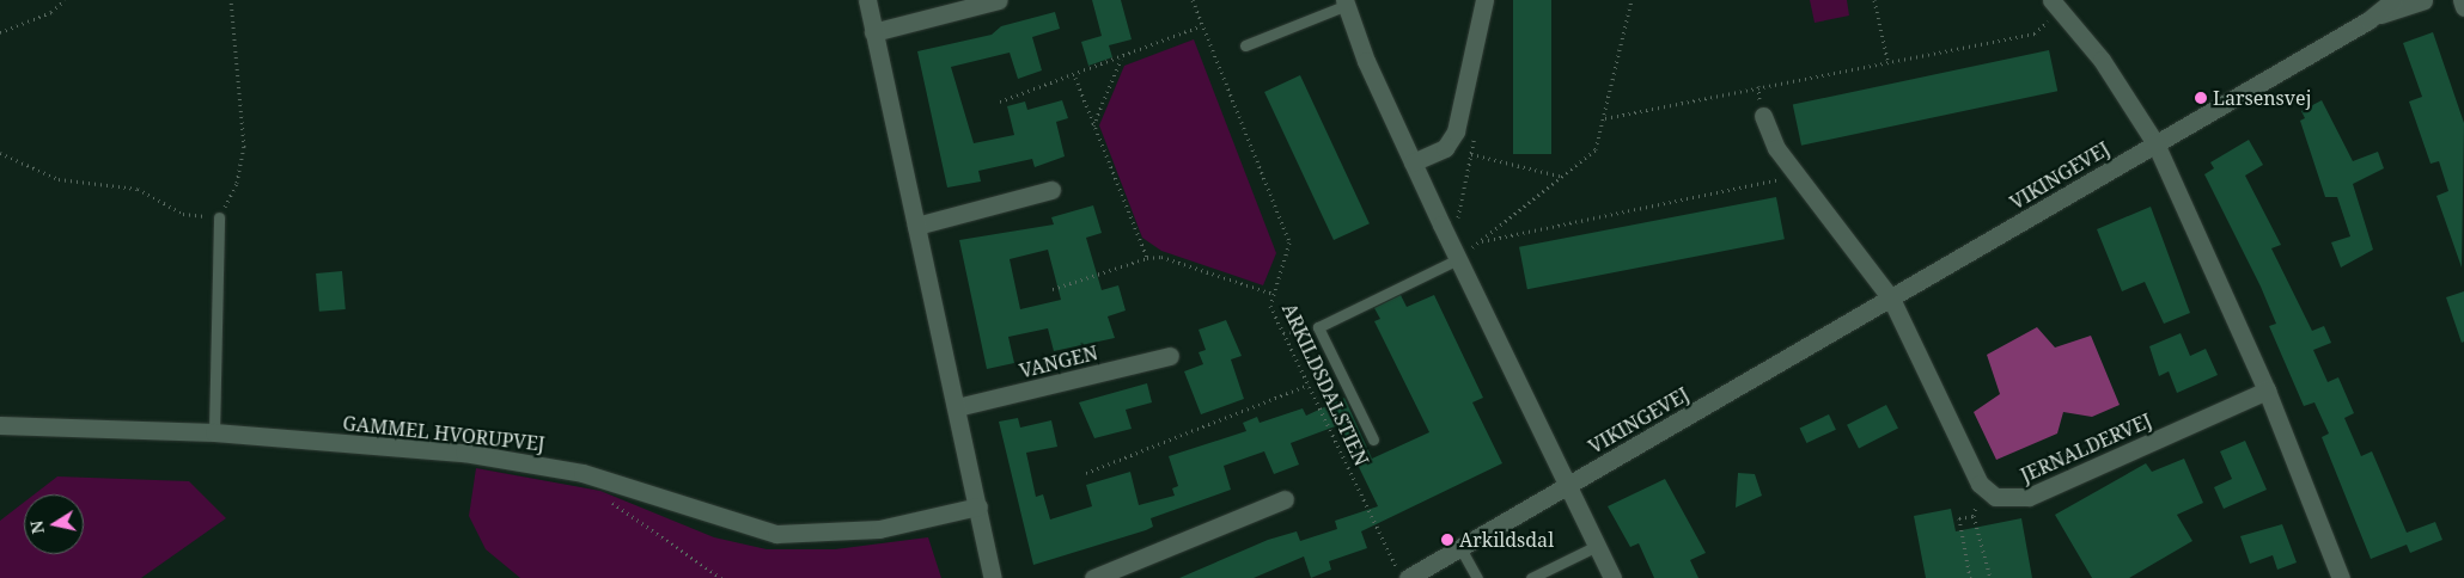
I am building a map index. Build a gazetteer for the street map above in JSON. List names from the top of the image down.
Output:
{
  "streets": {
    "street": [
      "VIKINGEVEJ",
      "VANGEN",
      "GAMMEL HVORUPVEJ",
      "JERNALDERVEJ"
    ],
    "path": ["ARKILDSDALSTIEN"]
  },
  "places": ["Larsensvej", "Arkildsdal"],
  "north": "left"
}
